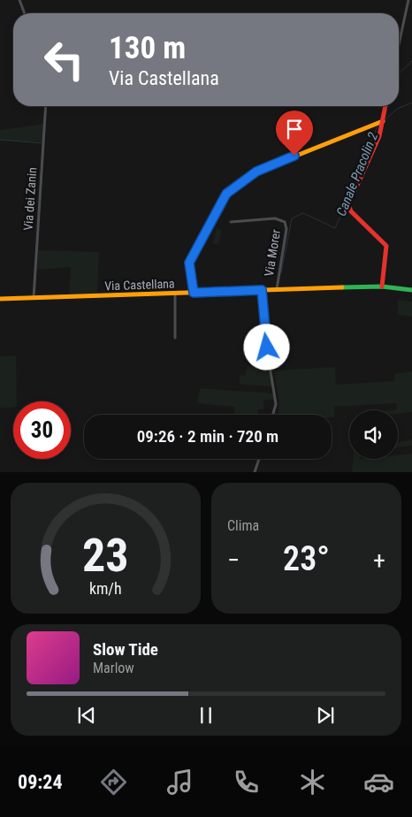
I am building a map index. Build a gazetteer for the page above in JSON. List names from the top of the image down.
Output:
{
  "streets": {
    "street": ["Via dei Zanin", "Via Morer", "Via Castellana"]
  },
  "crossings": [
    ["Via dei Zanin", "Via Castellana"],
    ["Via Morer", "Via Castellana"]
  ],
  "water": ["Canale Pracolin 2"],
  "page": {
    "turn": ["130 m", "Via Castellana"],
    "limit": "30",
    "trip": "09:26 · 2 min · 720 m",
    "tile": "Clima",
    "heat": ["−", "23°", "+"],
    "song": ["Slow Tide", "Marlow"],
    "tabs": "09:24",
    "gauge": ["23", "km/h"]
  }
}
